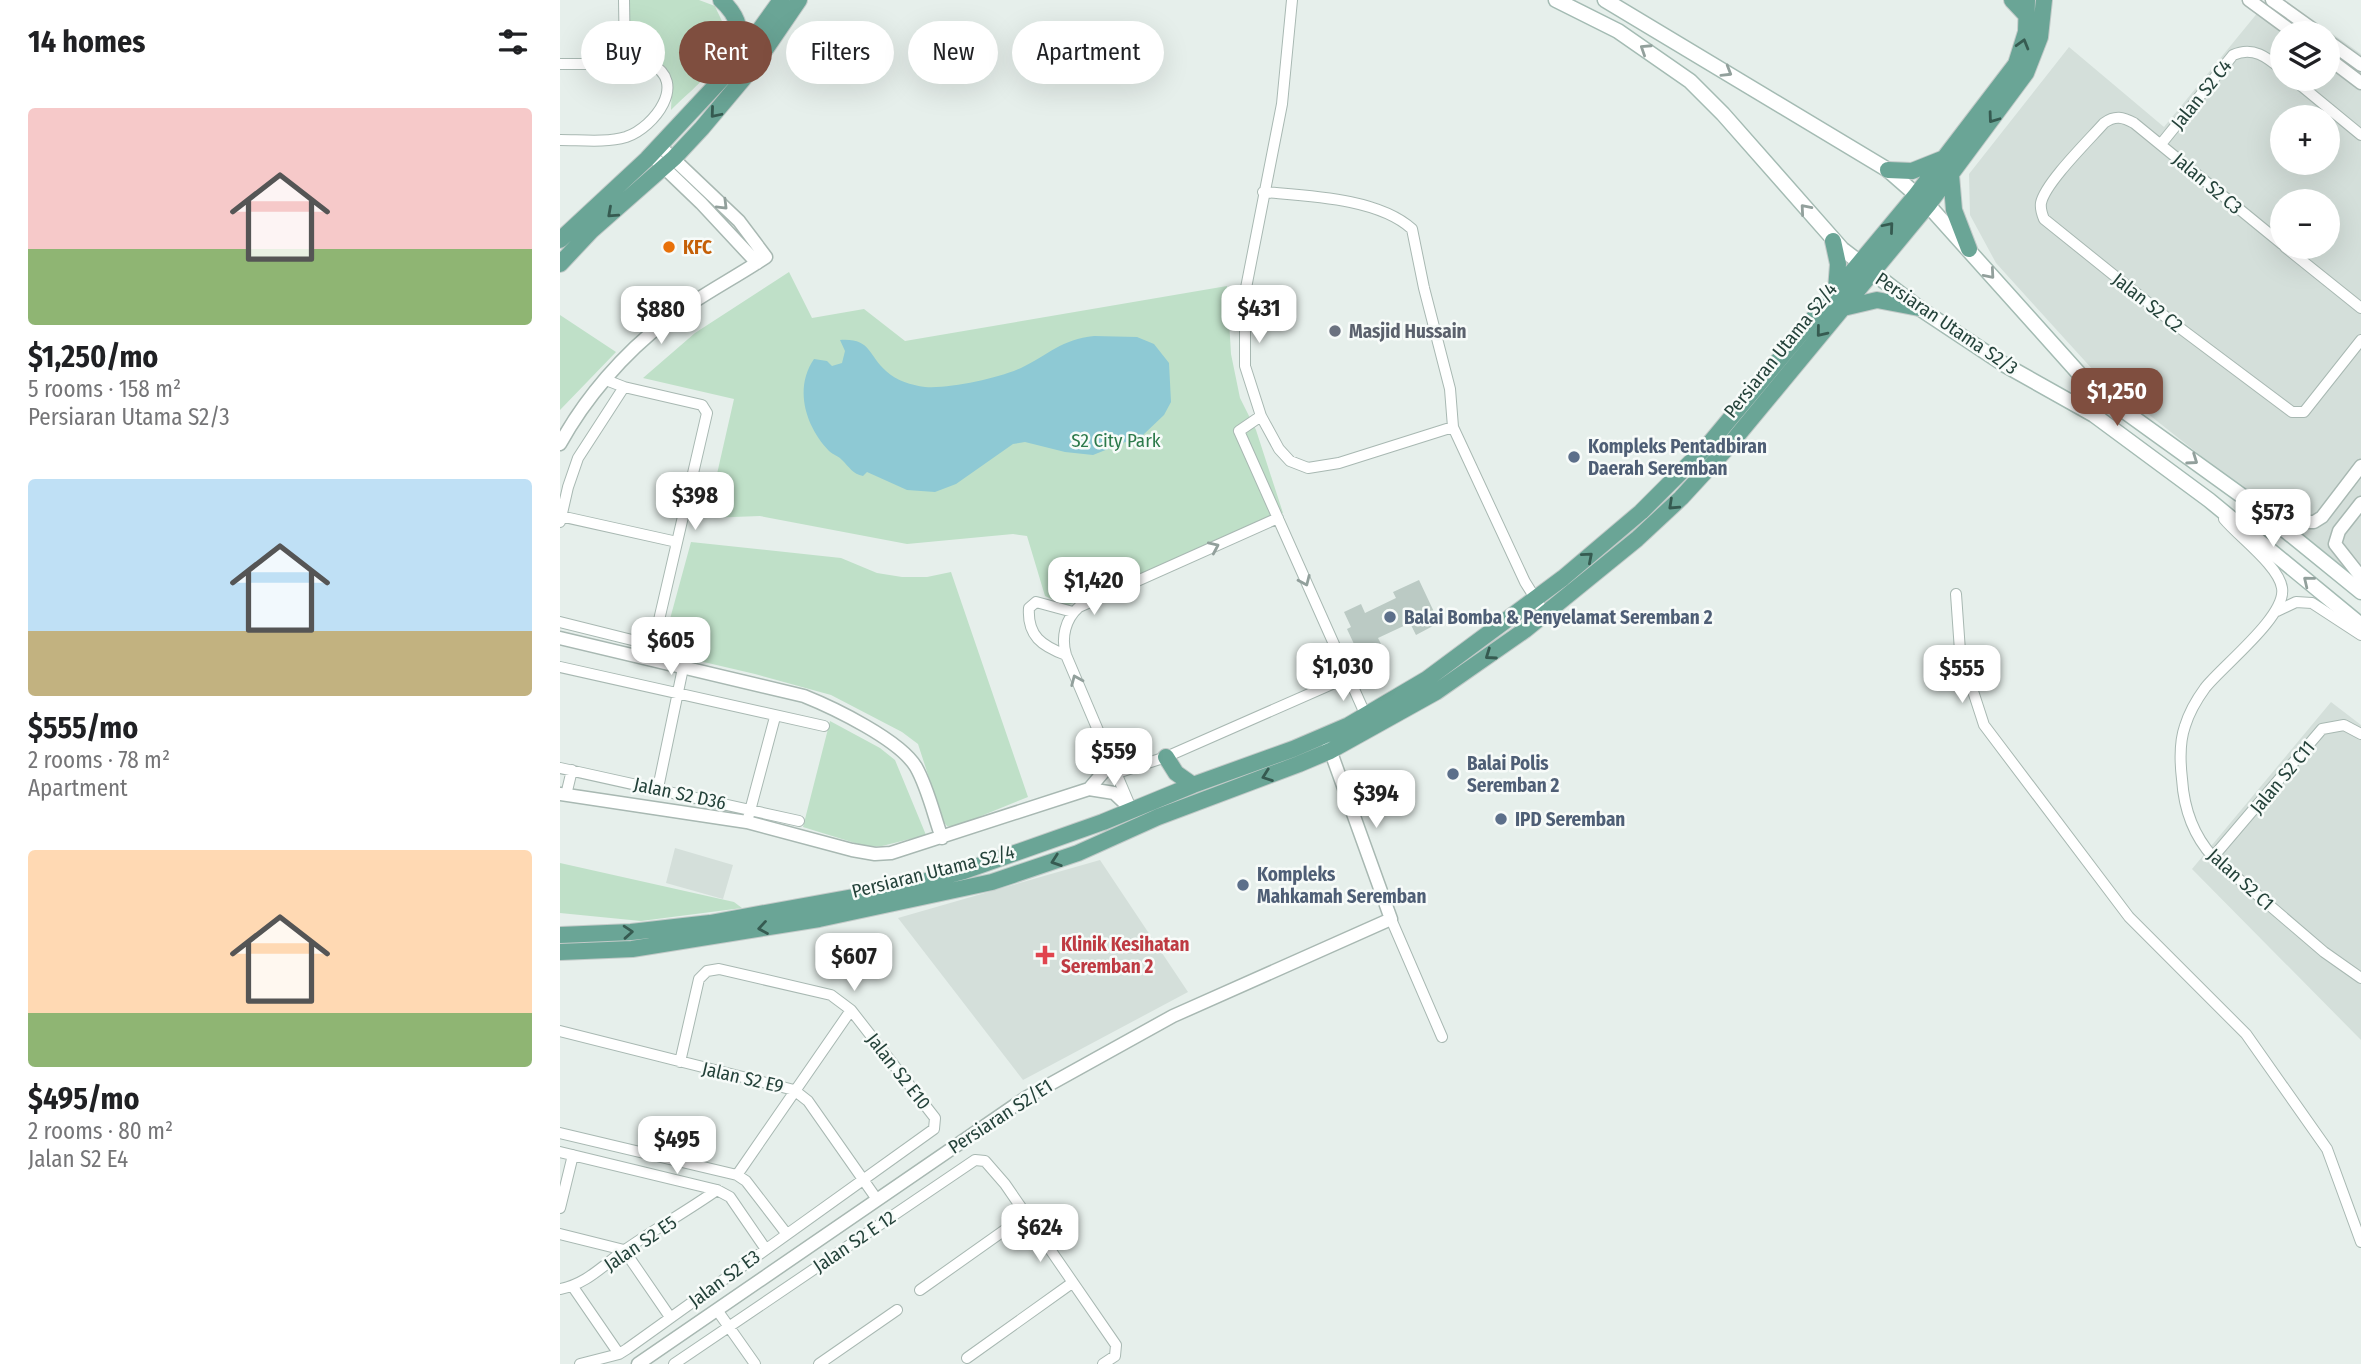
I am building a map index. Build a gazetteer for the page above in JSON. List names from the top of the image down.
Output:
{
  "streets": {
    "main road": ["Persiaran Utama S2/3", "Persiaran Utama S2/4"],
    "street": [
      "Jalan S2 C4",
      "Jalan S2 C3",
      "Jalan S2 C2",
      "Jalan S2 C11",
      "Jalan S2 D36",
      "Jalan S2 C1",
      "Jalan S2 E10",
      "Jalan S2 E9",
      "Persiaran S2/E1",
      "Jalan S2 E 12",
      "Jalan S2 E5",
      "Jalan S2 E3"
    ]
  },
  "crossings": [
    ["Jalan S2 C4", "Jalan S2 C3"],
    ["Jalan S2 C3", "Jalan S2 C2"],
    ["Persiaran Utama S2/3", "Persiaran Utama S2/4"],
    ["Jalan S2 C11", "Jalan S2 C1"],
    ["Jalan S2 E10", "Jalan S2 E9"],
    ["Jalan S2 E10", "Jalan S2 E3"],
    ["Jalan S2 E9", "Persiaran S2/E1"],
    ["Jalan S2 E9", "Jalan S2 E3"]
  ],
  "parks": ["S2 City Park"],
  "places": {
    "other": [
      "KFC",
      "Masjid Hussain",
      "Kompleks Pentadbiran Daerah Seremban",
      "Balai Bomba & Penyelamat Seremban 2",
      "Balai Polis Seremban 2",
      "IPD Seremban",
      "Kompleks Mahkamah Seremban"
    ],
    "health": ["Klinik Kesihatan Seremban 2"]
  },
  "page": {
    "heading": "14 homes",
    "map_buttons": ["+", "−"],
    "chip": [
      "Buy",
      "Rent",
      "Filters",
      "New",
      "Apartment"
    ],
    "list": [
      {
        "name": "$1,250/mo",
        "note": "5 rooms · 158 m² · Persiaran Utama S2/3"
      },
      {
        "name": "$555/mo",
        "note": "2 rooms · 78 m² · Apartment"
      },
      {
        "name": "$495/mo",
        "note": "2 rooms · 80 m² · Jalan S2 E4"
      }
    ],
    "price": [
      "$431",
      "$880",
      "$1,250",
      "$398",
      "$573",
      "$1,420",
      "$605",
      "$1,030",
      "$555",
      "$559",
      "$394",
      "$607",
      "$495",
      "$624"
    ]
  }
}
